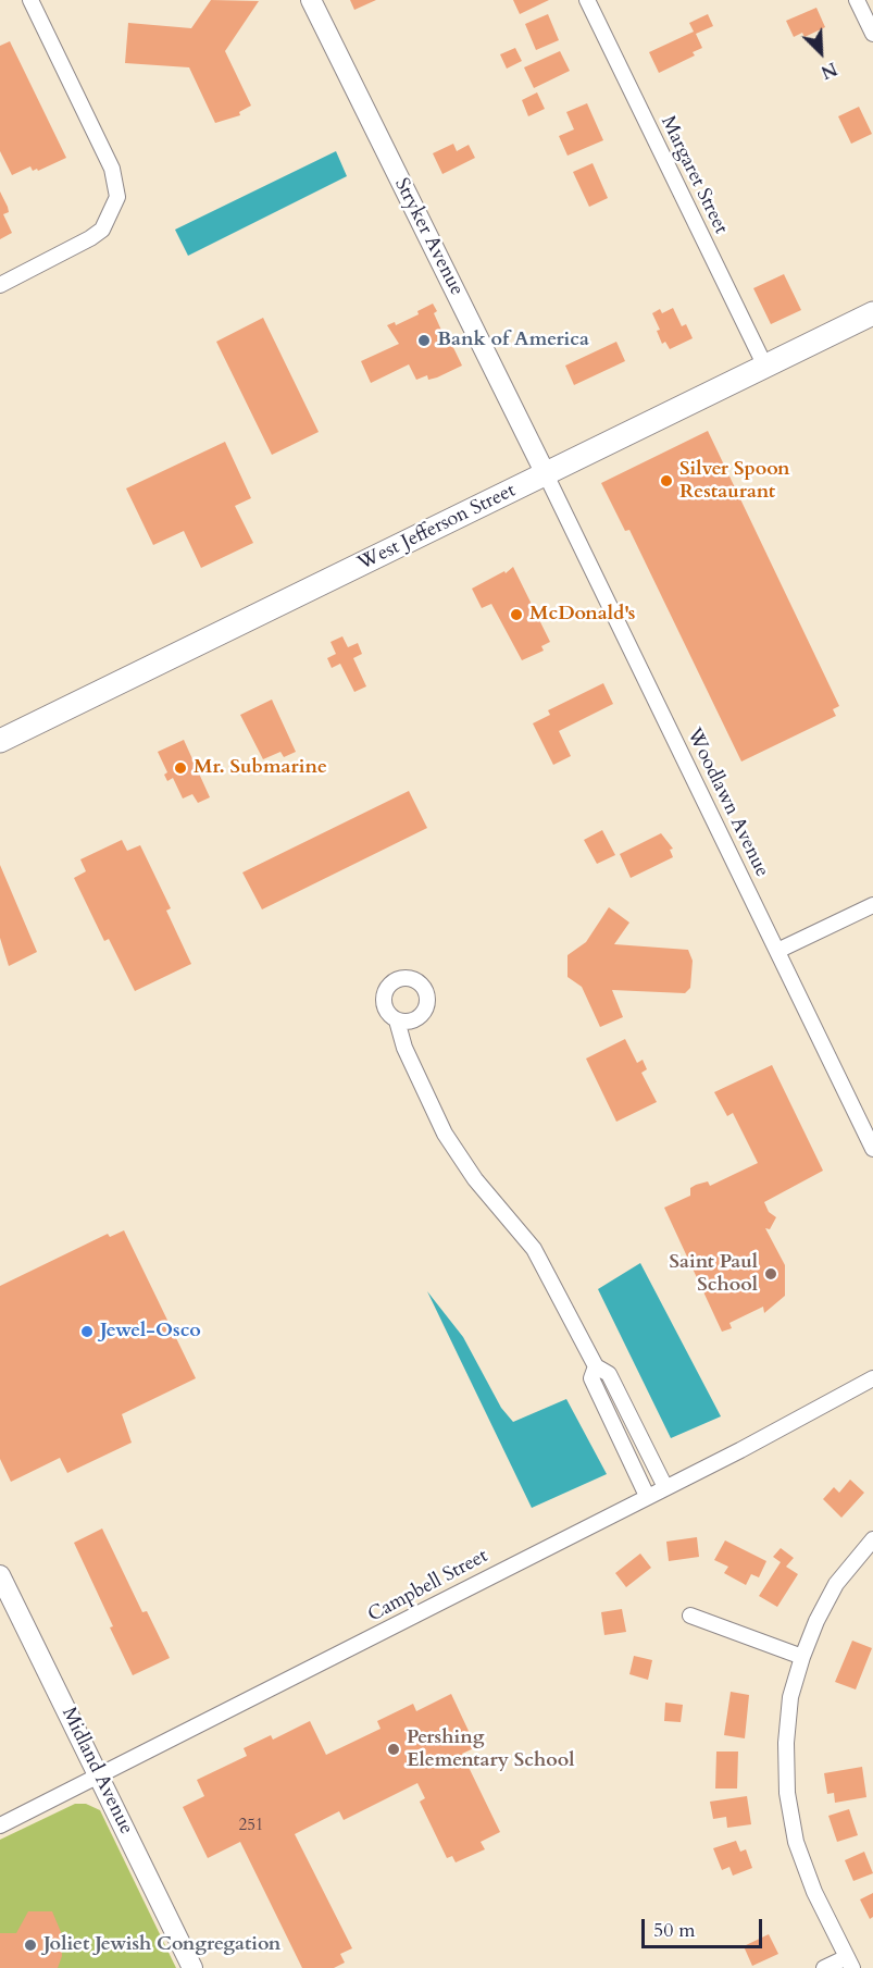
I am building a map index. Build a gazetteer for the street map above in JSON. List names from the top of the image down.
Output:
{
  "streets": {
    "main road": ["West Jefferson Street"],
    "street": [
      "Margaret Street",
      "Stryker Avenue",
      "Woodlawn Avenue",
      "Campbell Street",
      "Midland Avenue"
    ]
  },
  "crossings": [
    ["Margaret Street", "West Jefferson Street"],
    ["Stryker Avenue", "West Jefferson Street"],
    ["Stryker Avenue", "Woodlawn Avenue"],
    ["West Jefferson Street", "Woodlawn Avenue"],
    ["Campbell Street", "Midland Avenue"]
  ],
  "places": [
    "Bank of America",
    "Silver Spoon Restaurant",
    "McDonald's",
    "Mr. Submarine",
    "Saint Paul School",
    "Jewel-Osco",
    "Pershing Elementary School",
    "Joliet Jewish Congregation"
  ],
  "house_numbers": ["251"],
  "scale_bar": "50 m",
  "north": "bottom right"
}
